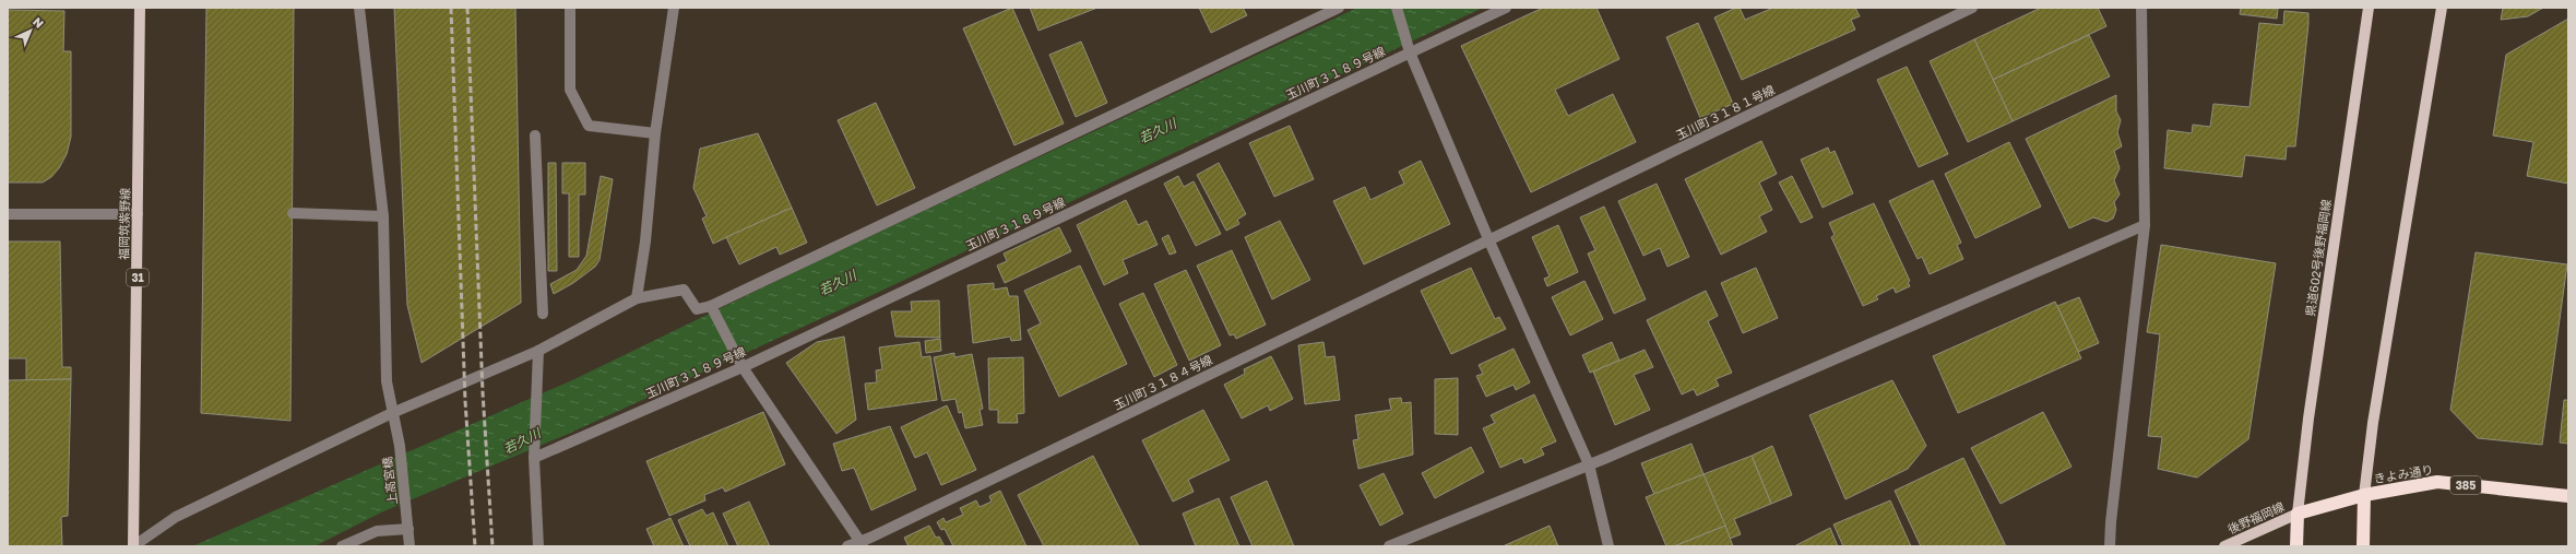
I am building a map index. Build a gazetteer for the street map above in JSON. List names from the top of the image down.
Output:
{
  "streets": {
    "highway": ["きよみ通り", "385"],
    "main road": [
      "福岡筑紫野線",
      "県道602号後野福岡線",
      "31",
      "後野福岡線"
    ],
    "street": [
      "玉川町３１８９号線",
      "玉川町３１８１号線",
      "玉川町３１８４号線",
      "上高宮橋"
    ]
  },
  "crossings": [
    ["玉川町３１８１号線", "玉川町３１８４号線"],
    ["県道602号後野福岡線", "きよみ通り"],
    ["県道602号後野福岡線", "後野福岡線"],
    ["きよみ通り", "後野福岡線"]
  ],
  "water": ["若久川"],
  "north": "top right"
}
